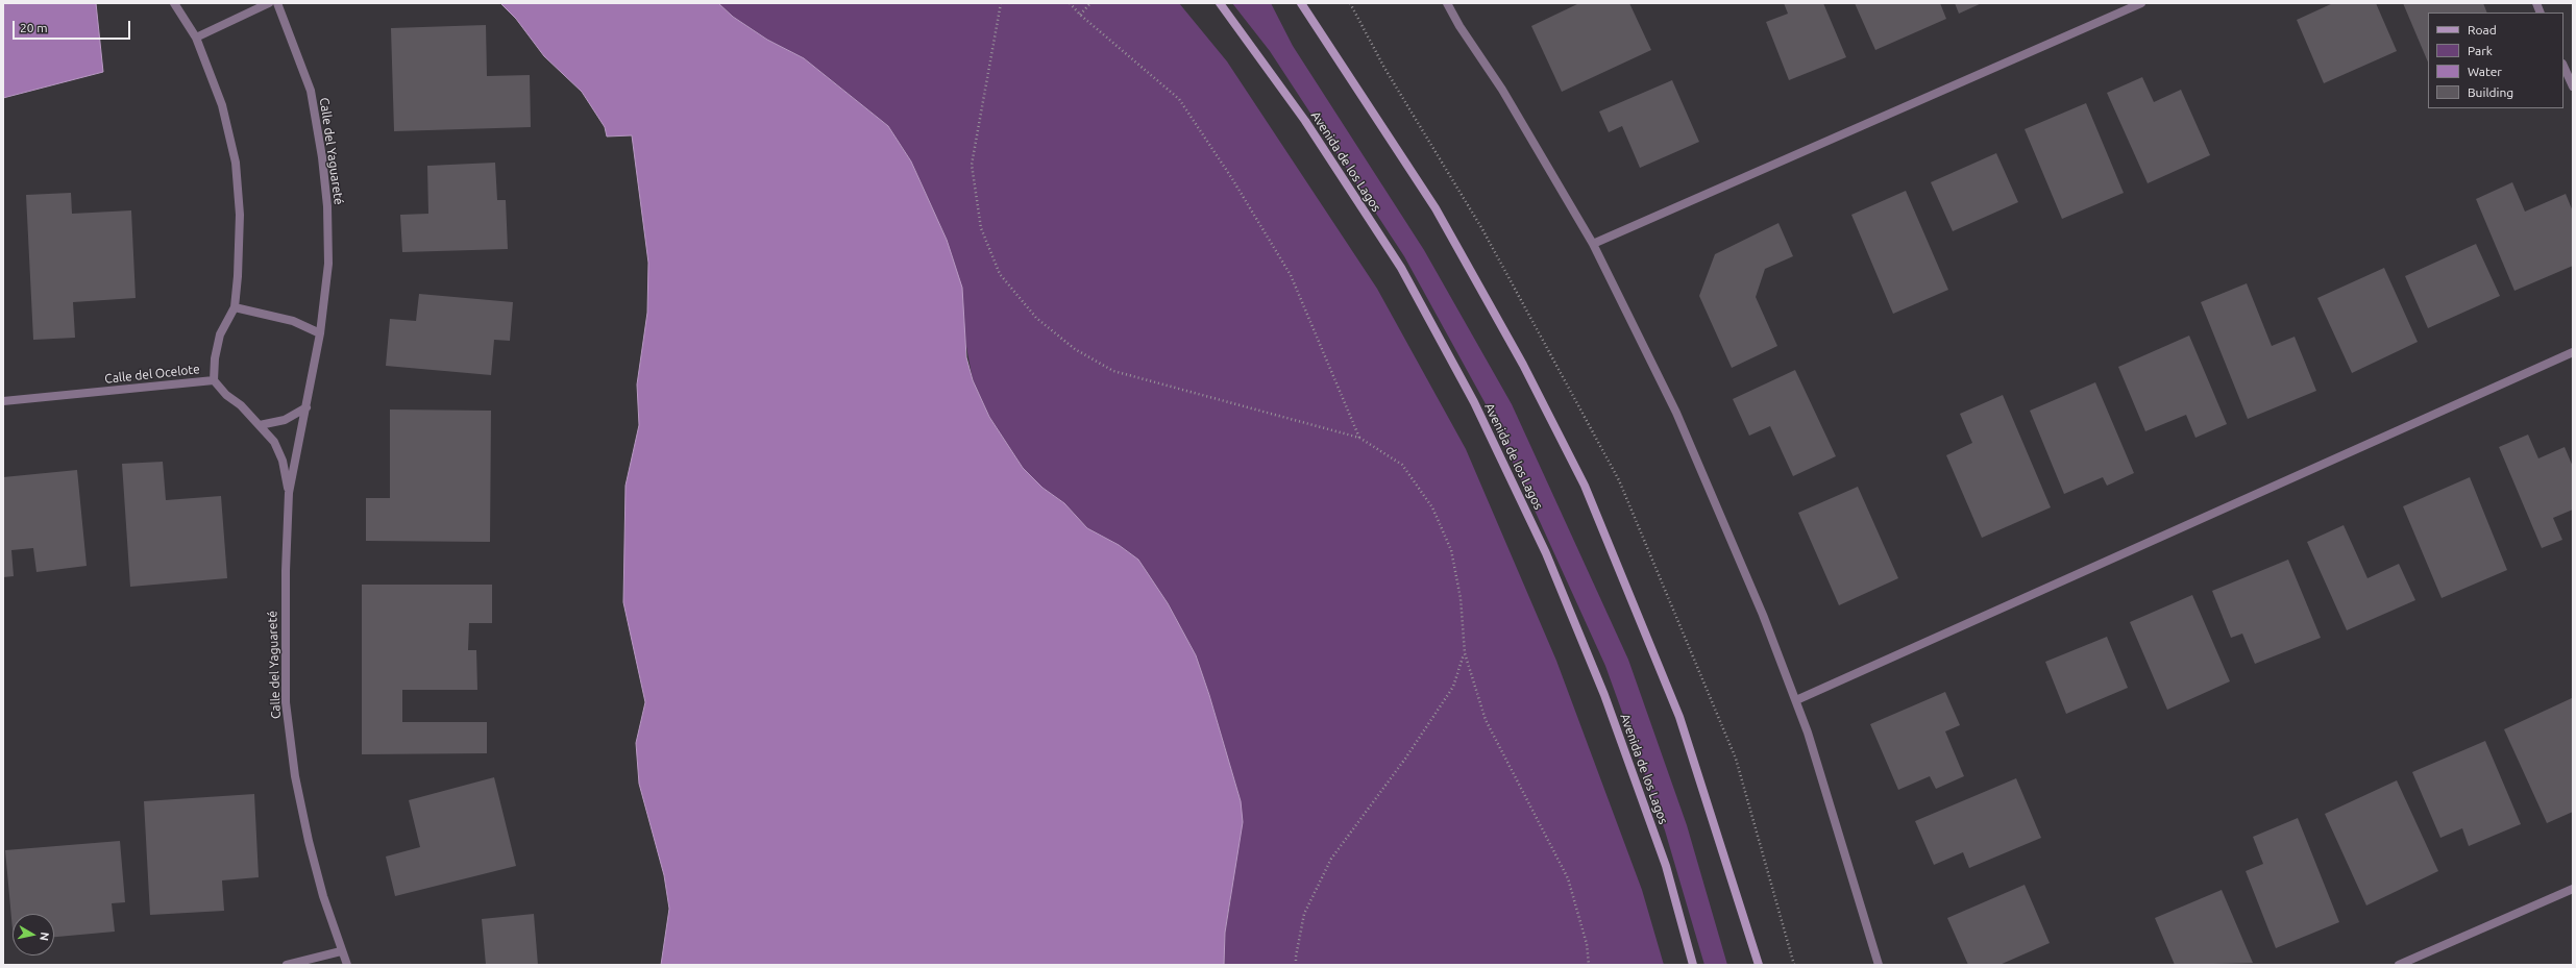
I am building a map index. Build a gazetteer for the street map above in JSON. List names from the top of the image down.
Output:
{
  "streets": {
    "street": ["Calle del Yaguareté", "Avenida de los Lagos", "Calle del Ocelote"]
  },
  "crossings": [
    ["Calle del Yaguareté", "Calle del Ocelote"]
  ],
  "legend": [
    "Road",
    "Park",
    "Water",
    "Building"
  ],
  "scale_bar": "20 m",
  "north": "right"
}
